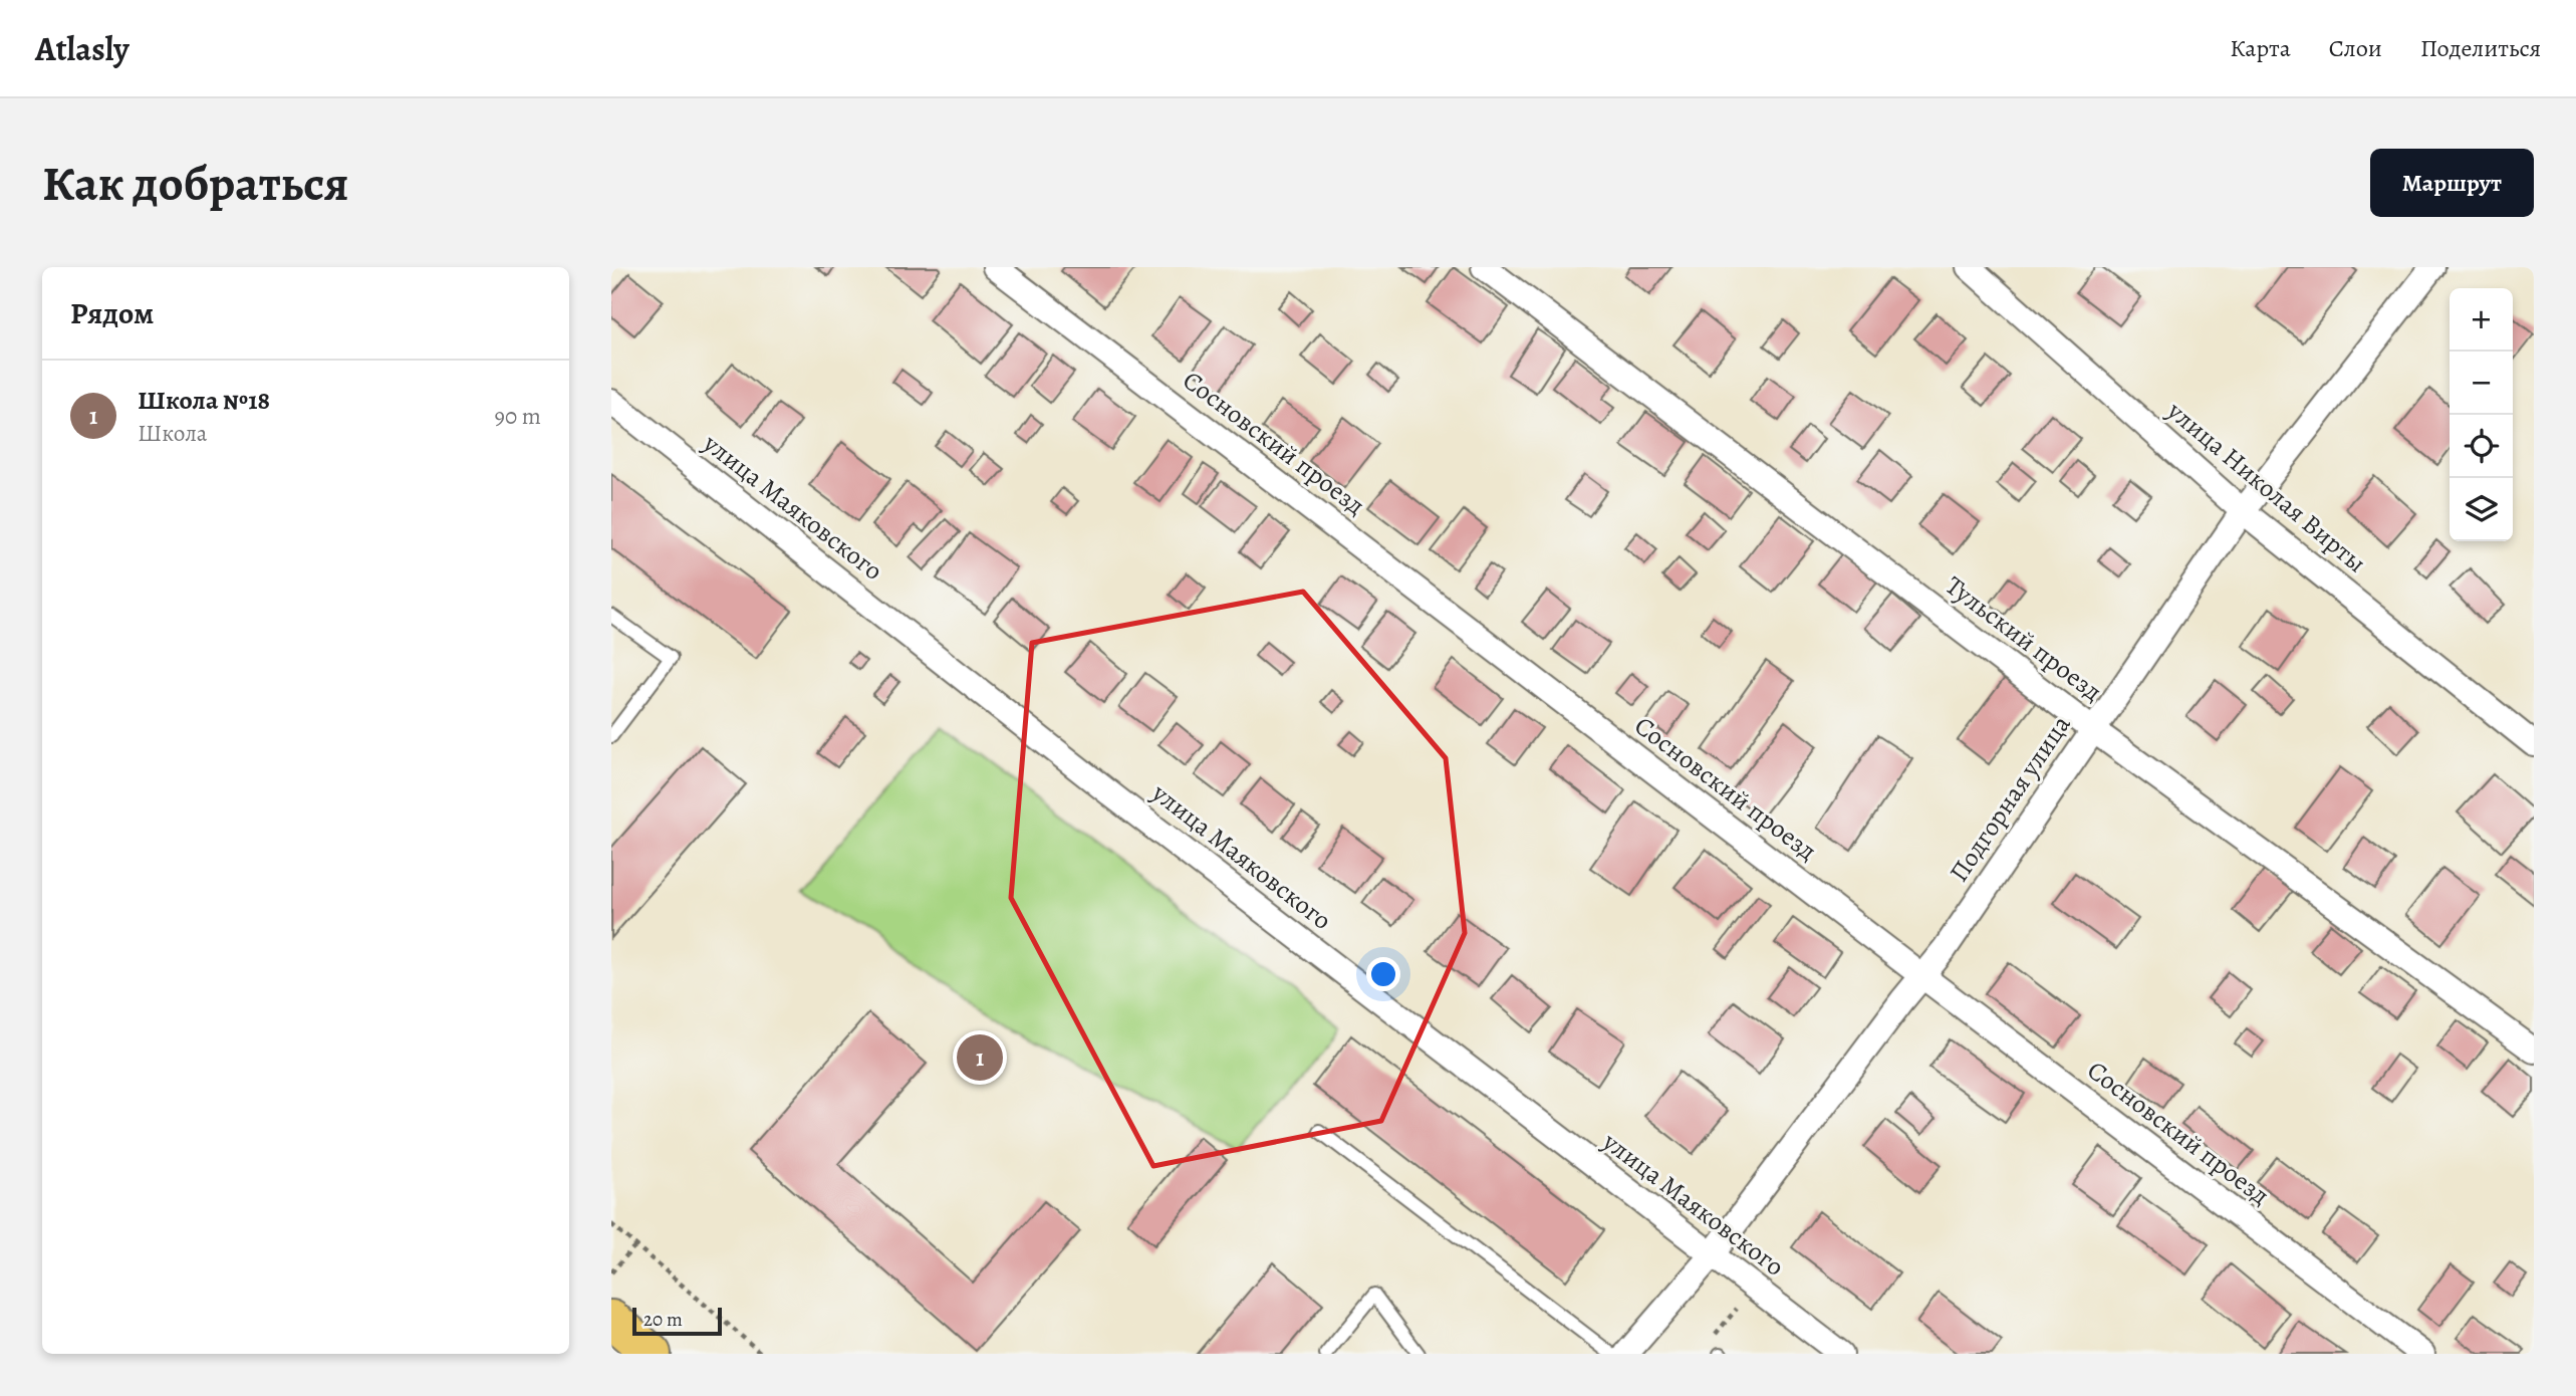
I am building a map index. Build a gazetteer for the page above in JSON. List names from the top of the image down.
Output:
{
  "streets": {
    "street": [
      "Сосновский проезд",
      "улица Николая Вирты",
      "улица Маяковского",
      "Тульский проезд",
      "Подгорная улица"
    ]
  },
  "crossings": [
    ["Сосновский проезд", "Подгорная улица"],
    ["улица Николая Вирты", "Подгорная улица"],
    ["улица Маяковского", "Подгорная улица"],
    ["Тульский проезд", "Подгорная улица"]
  ],
  "scale_bar": "20 m",
  "page": {
    "header": "Atlasly",
    "nav": ["Карта", "Слои", "Поделиться"],
    "buttons": "Маршрут",
    "title": "Как добраться",
    "heading": "Рядом",
    "map_buttons": ["+", "−"],
    "list": [
      {
        "mark": "1",
        "name": "Школа №18",
        "note": "Школа",
        "value": "90 m"
      }
    ],
    "pins": "1",
    "scale": "20 m"
  }
}
